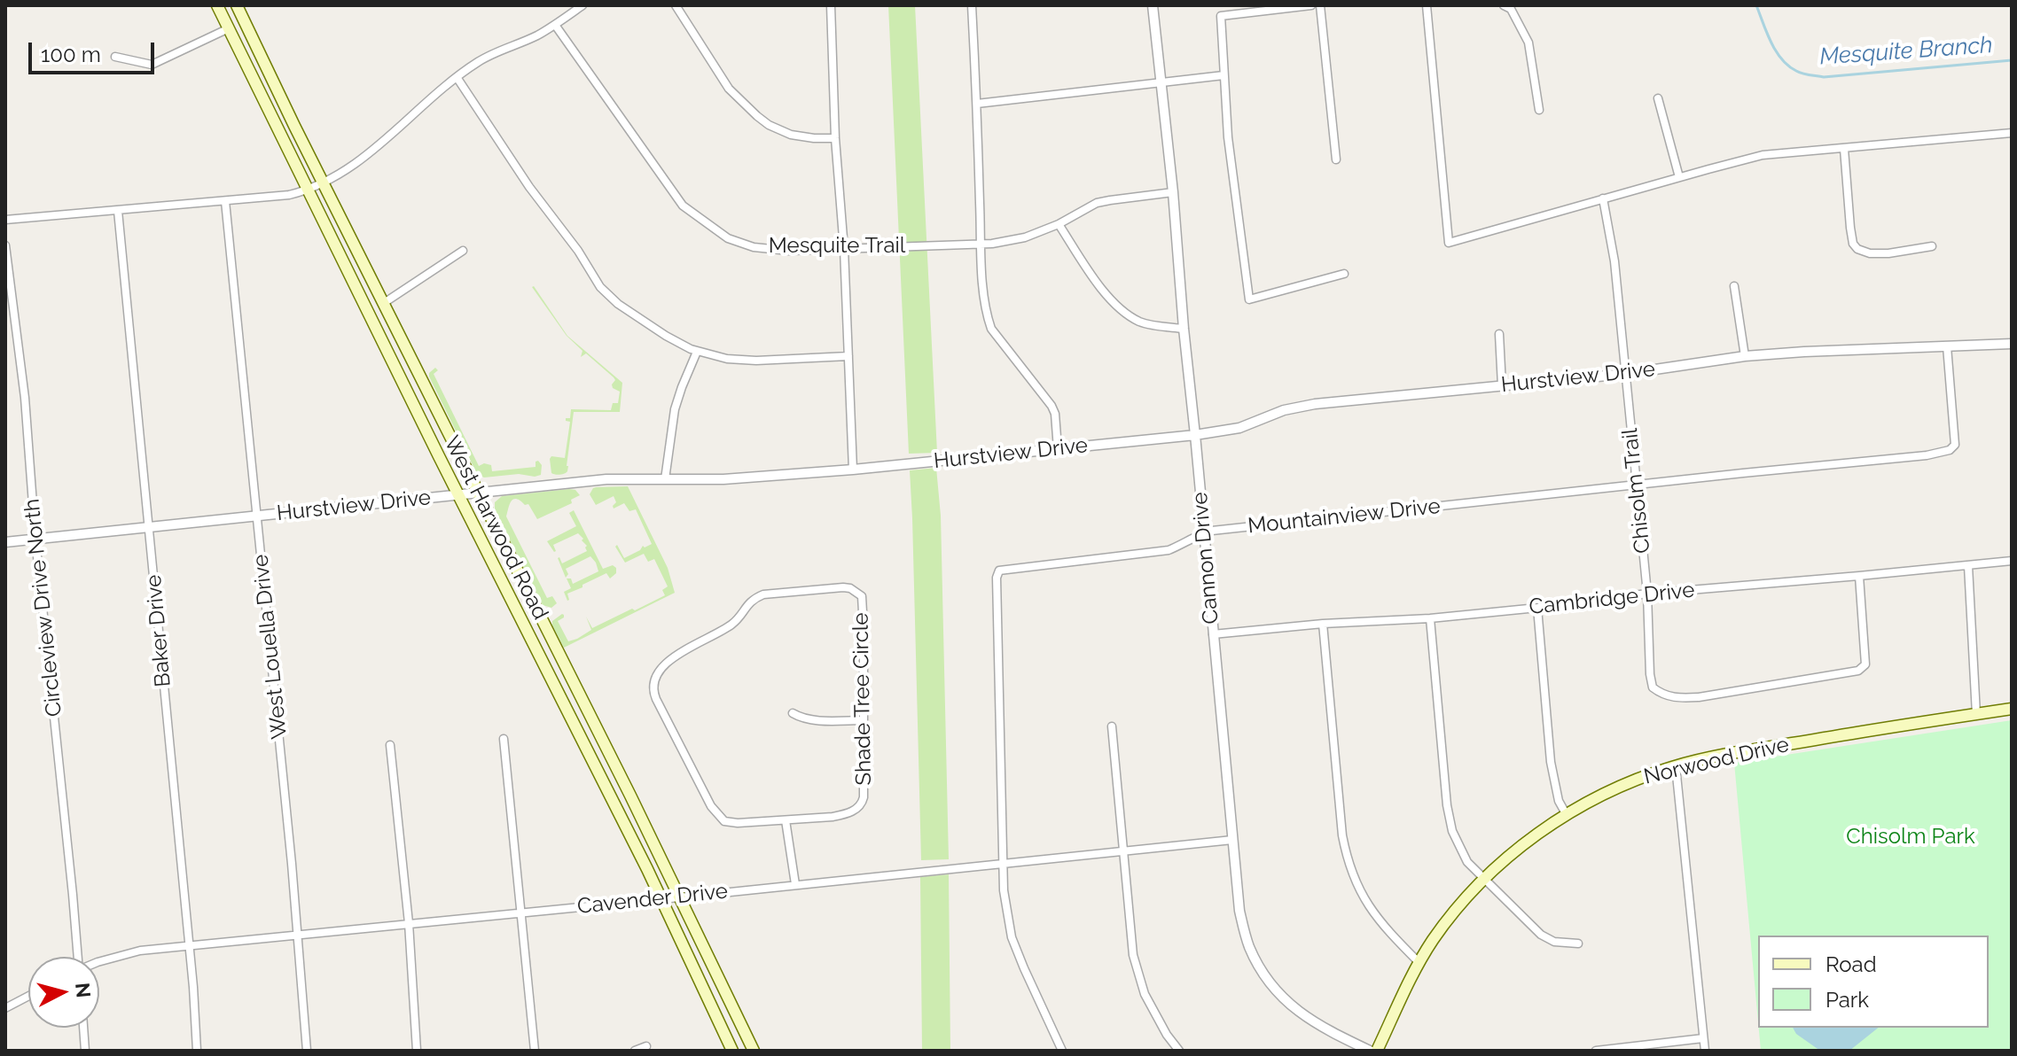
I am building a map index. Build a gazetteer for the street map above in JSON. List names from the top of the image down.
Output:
{
  "streets": {
    "main road": ["West Harwood Road", "Norwood Drive"],
    "street": [
      "Mesquite Trail",
      "Hurstview Drive",
      "Chisolm Trail",
      "Mountainview Drive",
      "Cannon Drive",
      "Cambridge Drive",
      "Circleview Drive North",
      "Baker Drive",
      "West Louella Drive",
      "Shade Tree Circle",
      "Cavender Drive"
    ]
  },
  "crossings": [
    ["Mesquite Trail", "Cannon Drive"],
    ["Hurstview Drive", "Chisolm Trail"],
    ["Hurstview Drive", "Mountainview Drive"],
    ["Hurstview Drive", "West Harwood Road"],
    ["Hurstview Drive", "Cannon Drive"],
    ["Hurstview Drive", "Circleview Drive North"],
    ["Hurstview Drive", "Baker Drive"],
    ["Hurstview Drive", "West Louella Drive"],
    ["Chisolm Trail", "Mountainview Drive"],
    ["Chisolm Trail", "Cambridge Drive"],
    ["Mountainview Drive", "Cannon Drive"],
    ["Mountainview Drive", "Cavender Drive"],
    ["West Harwood Road", "Cavender Drive"],
    ["Cannon Drive", "Cambridge Drive"],
    ["Cannon Drive", "Cavender Drive"],
    ["Baker Drive", "Cavender Drive"],
    ["West Louella Drive", "Cavender Drive"]
  ],
  "water": ["Mesquite Branch"],
  "parks": ["Chisolm Park"],
  "legend": ["Road", "Park"],
  "scale_bar": "100 m",
  "north": "right"
}
